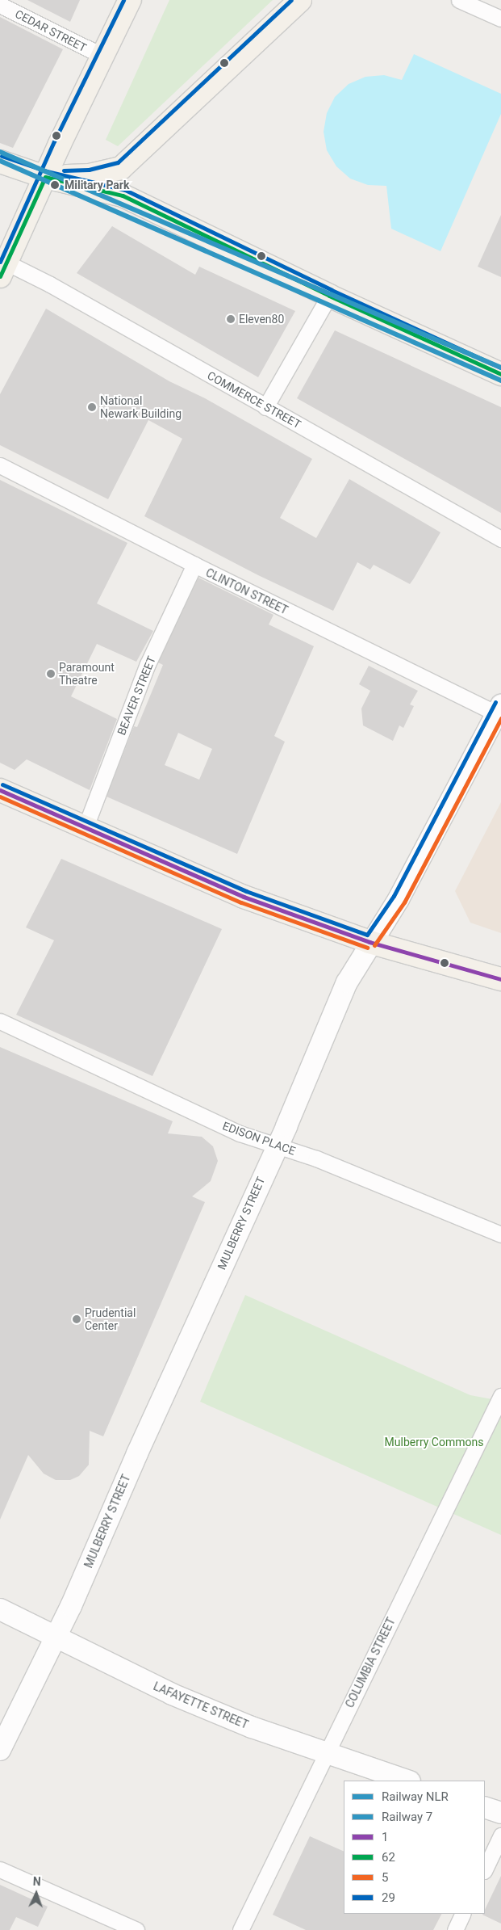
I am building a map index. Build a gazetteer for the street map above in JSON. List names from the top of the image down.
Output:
{
  "streets": {
    "street": [
      "CEDAR STREET",
      "COMMERCE STREET",
      "CLINTON STREET",
      "BEAVER STREET",
      "EDISON PLACE",
      "MULBERRY STREET",
      "COLUMBIA STREET",
      "LAFAYETTE STREET"
    ]
  },
  "crossings": [
    ["CLINTON STREET", "BEAVER STREET"],
    ["CLINTON STREET", "MULBERRY STREET"],
    ["EDISON PLACE", "MULBERRY STREET"],
    ["MULBERRY STREET", "LAFAYETTE STREET"],
    ["COLUMBIA STREET", "LAFAYETTE STREET"]
  ],
  "parks": ["Mulberry Commons"],
  "places": [
    "Military Park",
    "Eleven80",
    "National Newark Building",
    "Paramount Theatre",
    "Prudential Center"
  ],
  "lines": [
    "transit line 29",
    "rail line 7",
    "rail line NLR",
    "transit line 62",
    "transit line 5",
    "transit line 1"
  ],
  "legend": [
    "Railway NLR",
    "Railway 7",
    "1",
    "62",
    "5",
    "29"
  ],
  "north": "top"
}
